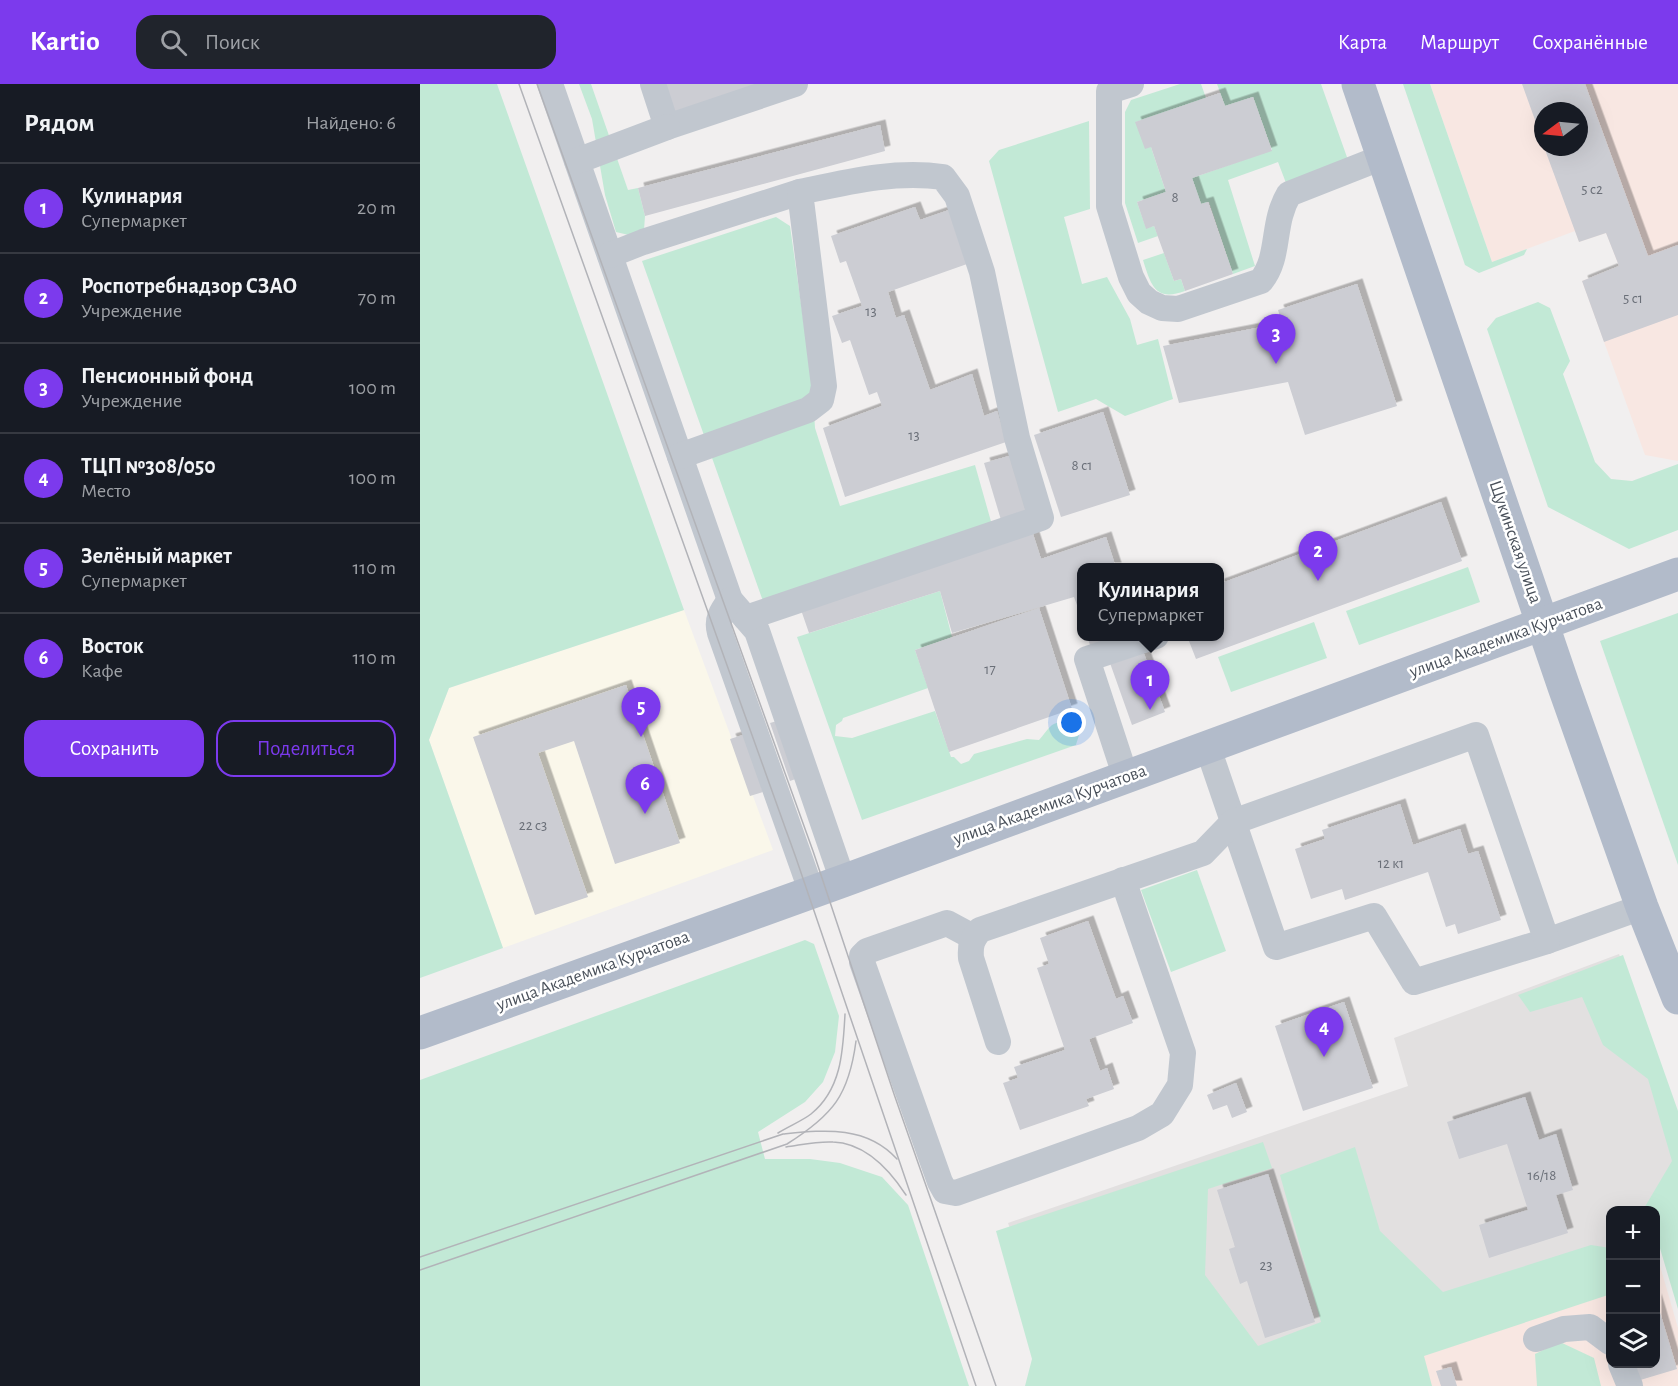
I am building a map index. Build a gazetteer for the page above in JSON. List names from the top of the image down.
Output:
{
  "streets": {
    "main road": ["Щукинская улица", "улица Академика Курчатова"]
  },
  "crossings": [
    ["Щукинская улица", "улица Академика Курчатова"]
  ],
  "house_numbers": [
    "5 с2",
    "8",
    "5 с1",
    "13",
    "13",
    "8 с1",
    "17",
    "22 с3",
    "12 к1",
    "16/18",
    "23"
  ],
  "north": "left",
  "page": {
    "header": "Kartio",
    "search": "Поиск",
    "nav": ["Карта", "Маршрут", "Сохранённые"],
    "heading": ["Рядом", "Найдено: 6"],
    "list": [
      {
        "mark": "1",
        "name": "Кулинария",
        "note": "Супермаркет",
        "value": "20 m"
      },
      {
        "mark": "2",
        "name": "Роспотребнадзор СЗАО",
        "note": "Учреждение",
        "value": "70 m"
      },
      {
        "mark": "3",
        "name": "Пенсионный фонд",
        "note": "Учреждение",
        "value": "100 m"
      },
      {
        "mark": "4",
        "name": "ТЦП №308/050",
        "note": "Место",
        "value": "100 m"
      },
      {
        "mark": "5",
        "name": "Зелёный маркет",
        "note": "Супермаркет",
        "value": "110 m"
      },
      {
        "mark": "6",
        "name": "Восток",
        "note": "Кафе",
        "value": "110 m"
      }
    ],
    "pins": [
      "3",
      "2",
      "1",
      "5",
      "6",
      "4"
    ],
    "popup": ["Кулинария", "Супермаркет"],
    "buttons": ["Сохранить", "Поделиться"],
    "map_buttons": ["+", "−"]
  }
}
